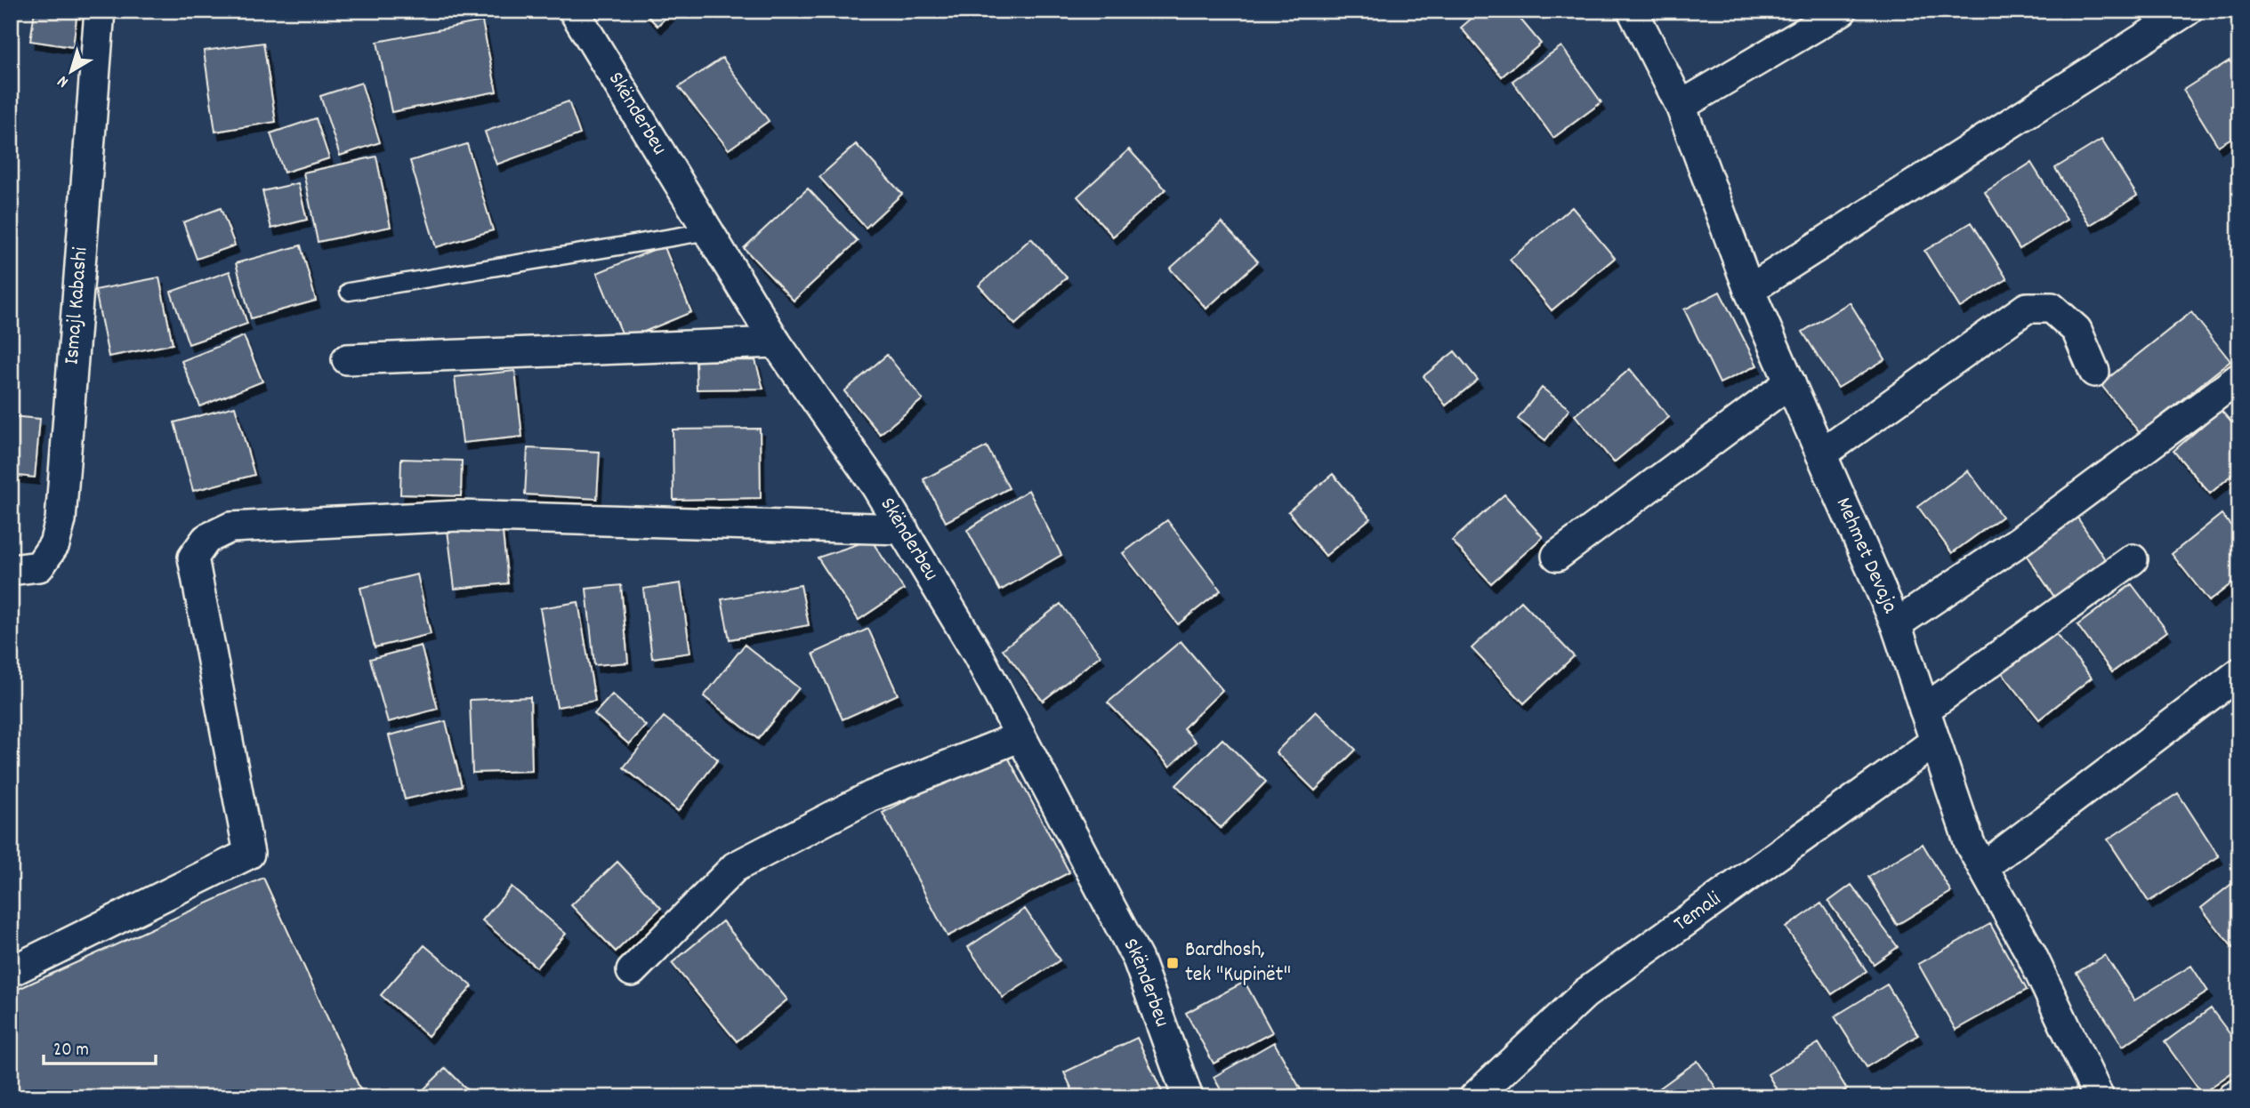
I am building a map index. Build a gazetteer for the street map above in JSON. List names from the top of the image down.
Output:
{
  "streets": {
    "street": [
      "Skënderbeu",
      "Ismajl Kabashi",
      "Mehmet Devaja",
      "Temali"
    ]
  },
  "crossings": [
    ["Mehmet Devaja", "Temali"]
  ],
  "places": {
    "transit": ["Bardhosh, tek \"Kupinët\""]
  },
  "scale_bar": "20 m",
  "north": "bottom left"
}
